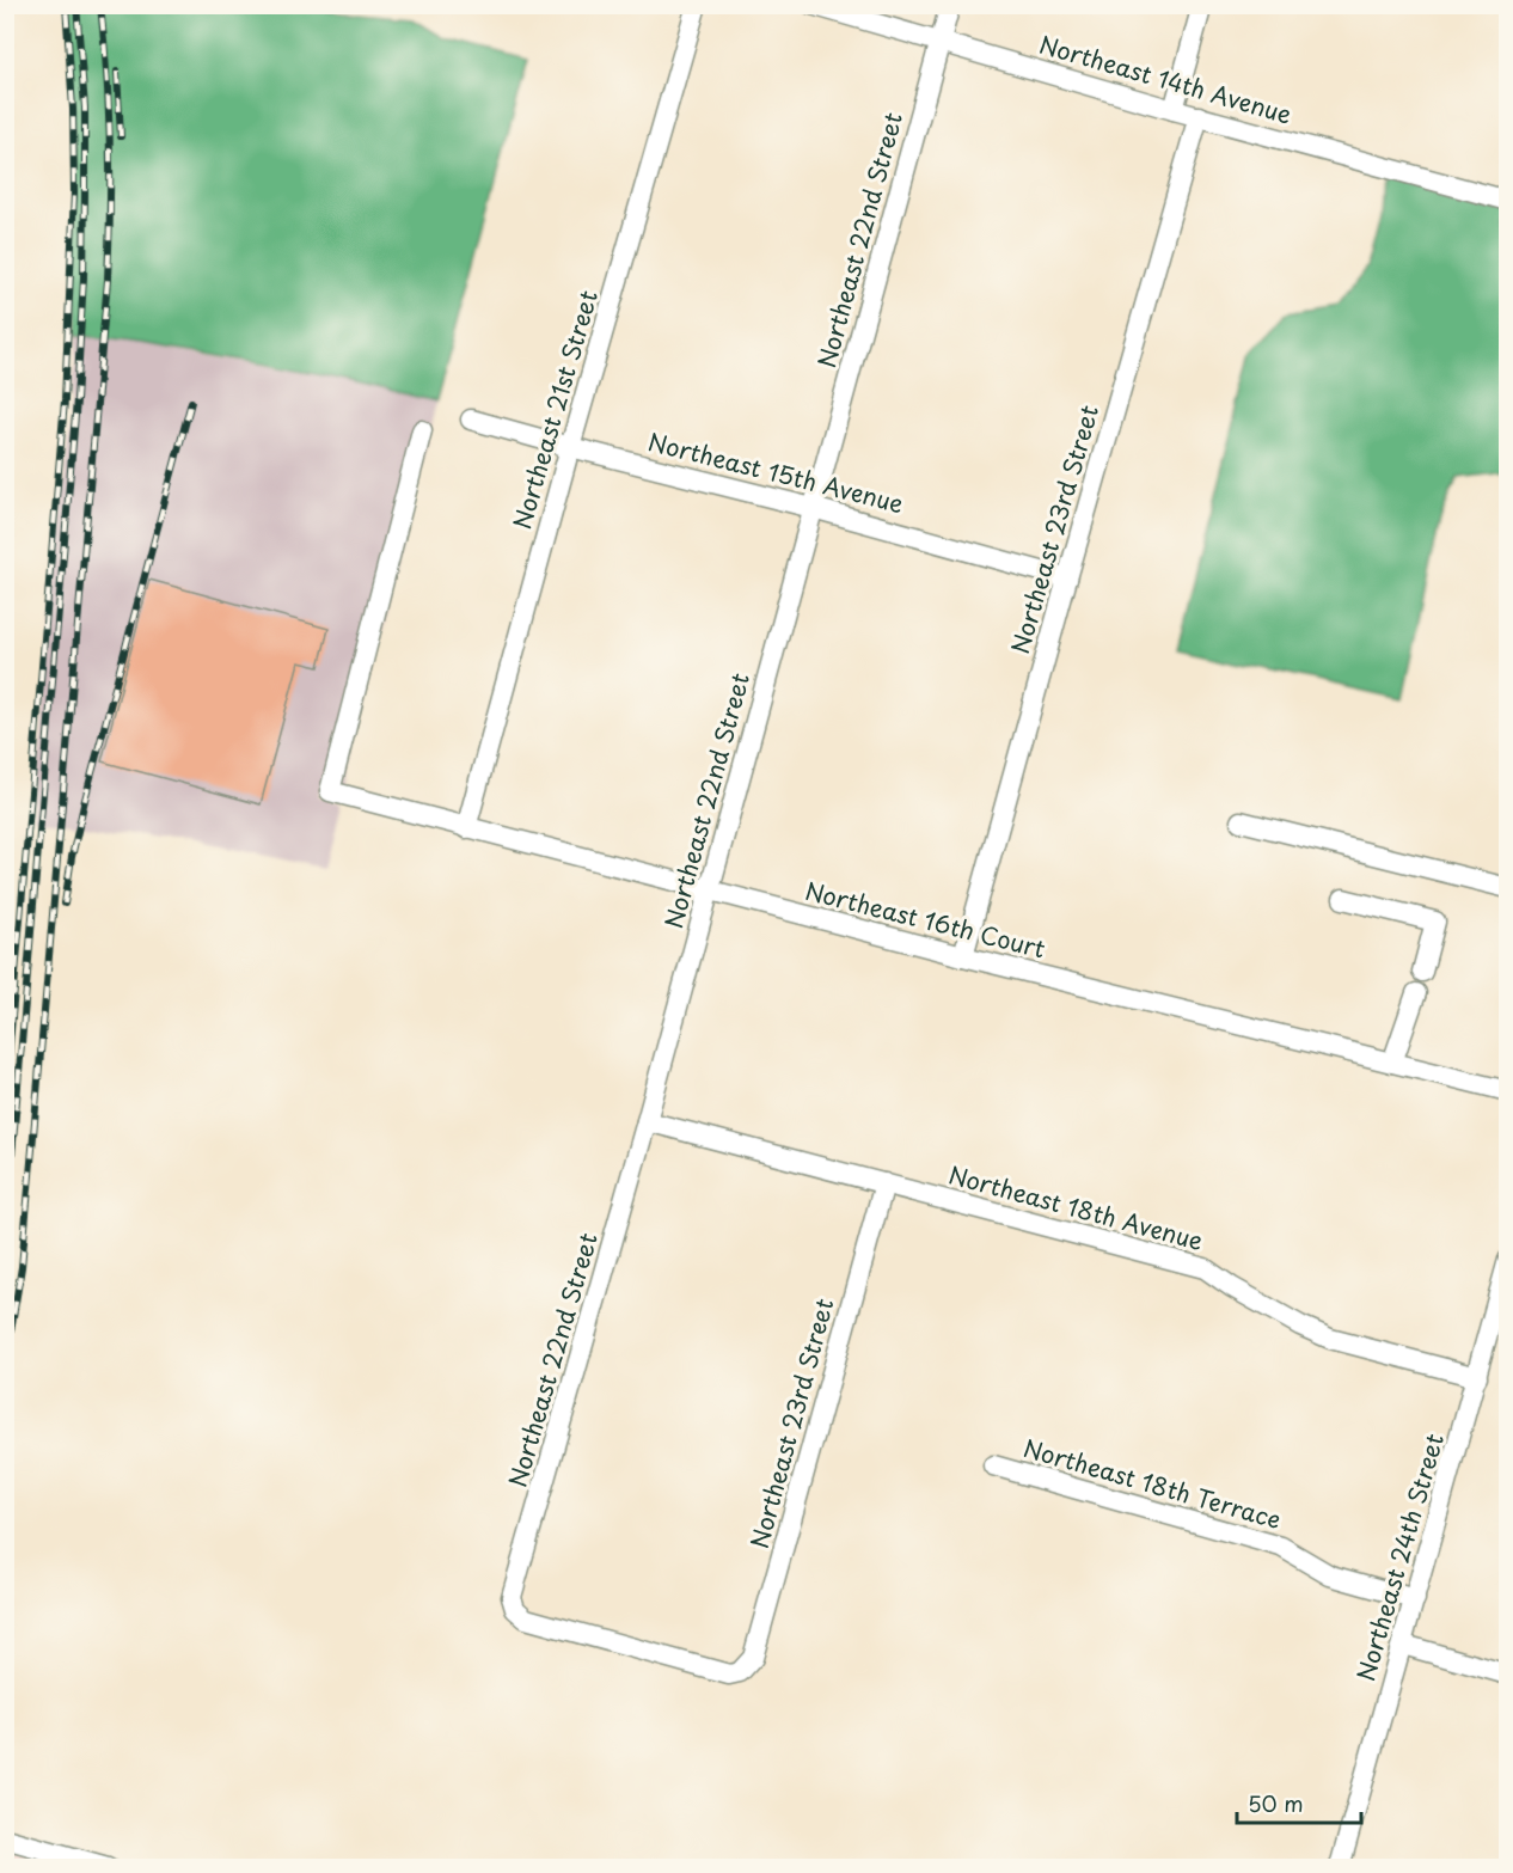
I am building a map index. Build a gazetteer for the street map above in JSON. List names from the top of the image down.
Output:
{
  "streets": {
    "street": [
      "Northeast 14th Avenue",
      "Northeast 22nd Street",
      "Northeast 21st Street",
      "Northeast 15th Avenue",
      "Northeast 23rd Street",
      "Northeast 16th Court",
      "Northeast 18th Avenue",
      "Northeast 18th Terrace",
      "Northeast 24th Street"
    ]
  },
  "crossings": [
    ["Northeast 14th Avenue", "Northeast 22nd Street"],
    ["Northeast 14th Avenue", "Northeast 23rd Street"],
    ["Northeast 22nd Street", "Northeast 15th Avenue"],
    ["Northeast 22nd Street", "Northeast 23rd Street"],
    ["Northeast 22nd Street", "Northeast 16th Court"],
    ["Northeast 22nd Street", "Northeast 18th Avenue"],
    ["Northeast 21st Street", "Northeast 15th Avenue"],
    ["Northeast 21st Street", "Northeast 16th Court"],
    ["Northeast 15th Avenue", "Northeast 23rd Street"],
    ["Northeast 23rd Street", "Northeast 16th Court"],
    ["Northeast 23rd Street", "Northeast 18th Avenue"],
    ["Northeast 18th Avenue", "Northeast 24th Street"],
    ["Northeast 18th Terrace", "Northeast 24th Street"]
  ],
  "scale_bar": "50 m"
}
